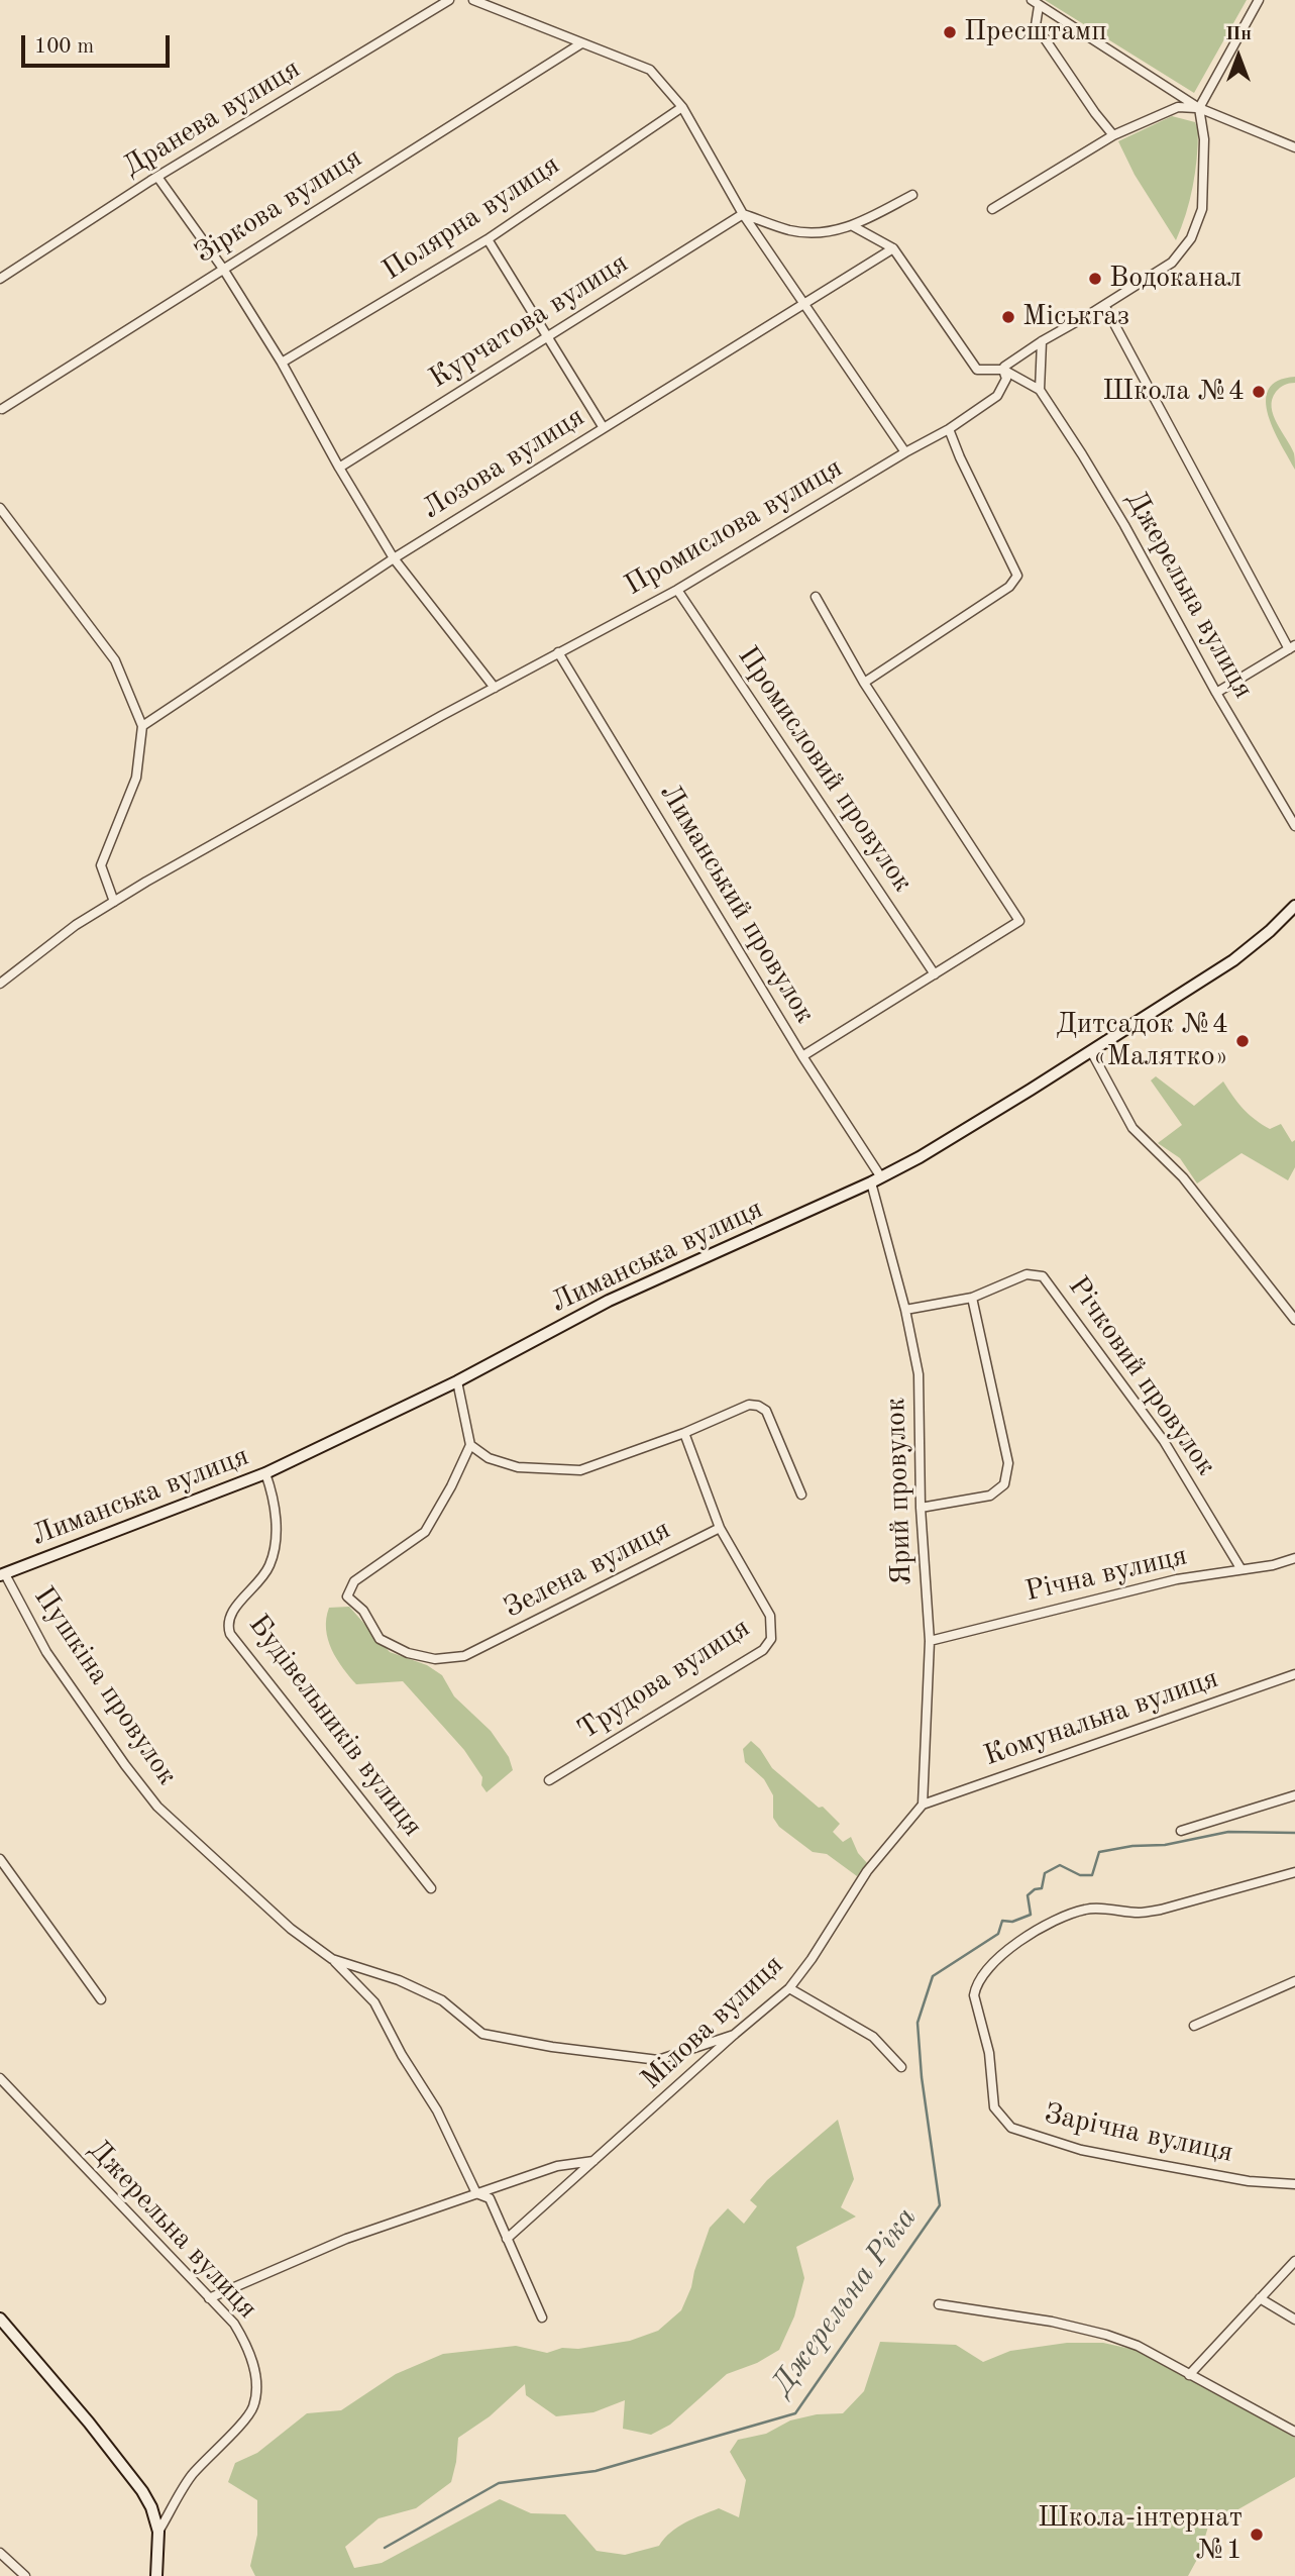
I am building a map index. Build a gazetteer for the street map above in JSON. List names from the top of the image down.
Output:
{
  "streets": {
    "street": [
      "Дранева вулиця",
      "Зіркова вулиця",
      "Полярна вулиця",
      "Курчатова вулиця",
      "Лозова вулиця",
      "Промислова вулиця",
      "Джерельна вулиця",
      "Промисловий провулок",
      "Лиманський провулок",
      "Лиманська вулиця",
      "Річковий провулок",
      "Ярий провулок",
      "Зелена вулиця",
      "Річна вулиця",
      "Трудова вулиця",
      "Пушкіна провулок",
      "Комунальна вулиця",
      "Будівельників вулиця",
      "Мілова вулиця",
      "Зарічна вулиця"
    ]
  },
  "crossings": [
    ["Промислова вулиця", "Промисловий провулок"],
    ["Промислова вулиця", "Лиманський провулок"],
    ["Лиманський провулок", "Лиманська вулиця"],
    ["Лиманський провулок", "Ярий провулок"],
    ["Лиманська вулиця", "Ярий провулок"],
    ["Лиманська вулиця", "Пушкіна провулок"],
    ["Лиманська вулиця", "Будівельників вулиця"],
    ["Річковий провулок", "Ярий провулок"],
    ["Річковий провулок", "Річна вулиця"],
    ["Ярий провулок", "Річна вулиця"],
    ["Ярий провулок", "Комунальна вулиця"],
    ["Ярий провулок", "Мілова вулиця"],
    ["Зелена вулиця", "Трудова вулиця"],
    ["Пушкіна провулок", "Мілова вулиця"],
    ["Комунальна вулиця", "Мілова вулиця"]
  ],
  "water": ["Джерельна Ріка"],
  "places": [
    "Пресштамп",
    "Водоканал",
    "Міськгаз",
    "Школа №4",
    "Дитсадок №4 «Малятко»",
    "Школа-інтернат №1"
  ],
  "scale_bar": "100 m",
  "north": "top"
}
